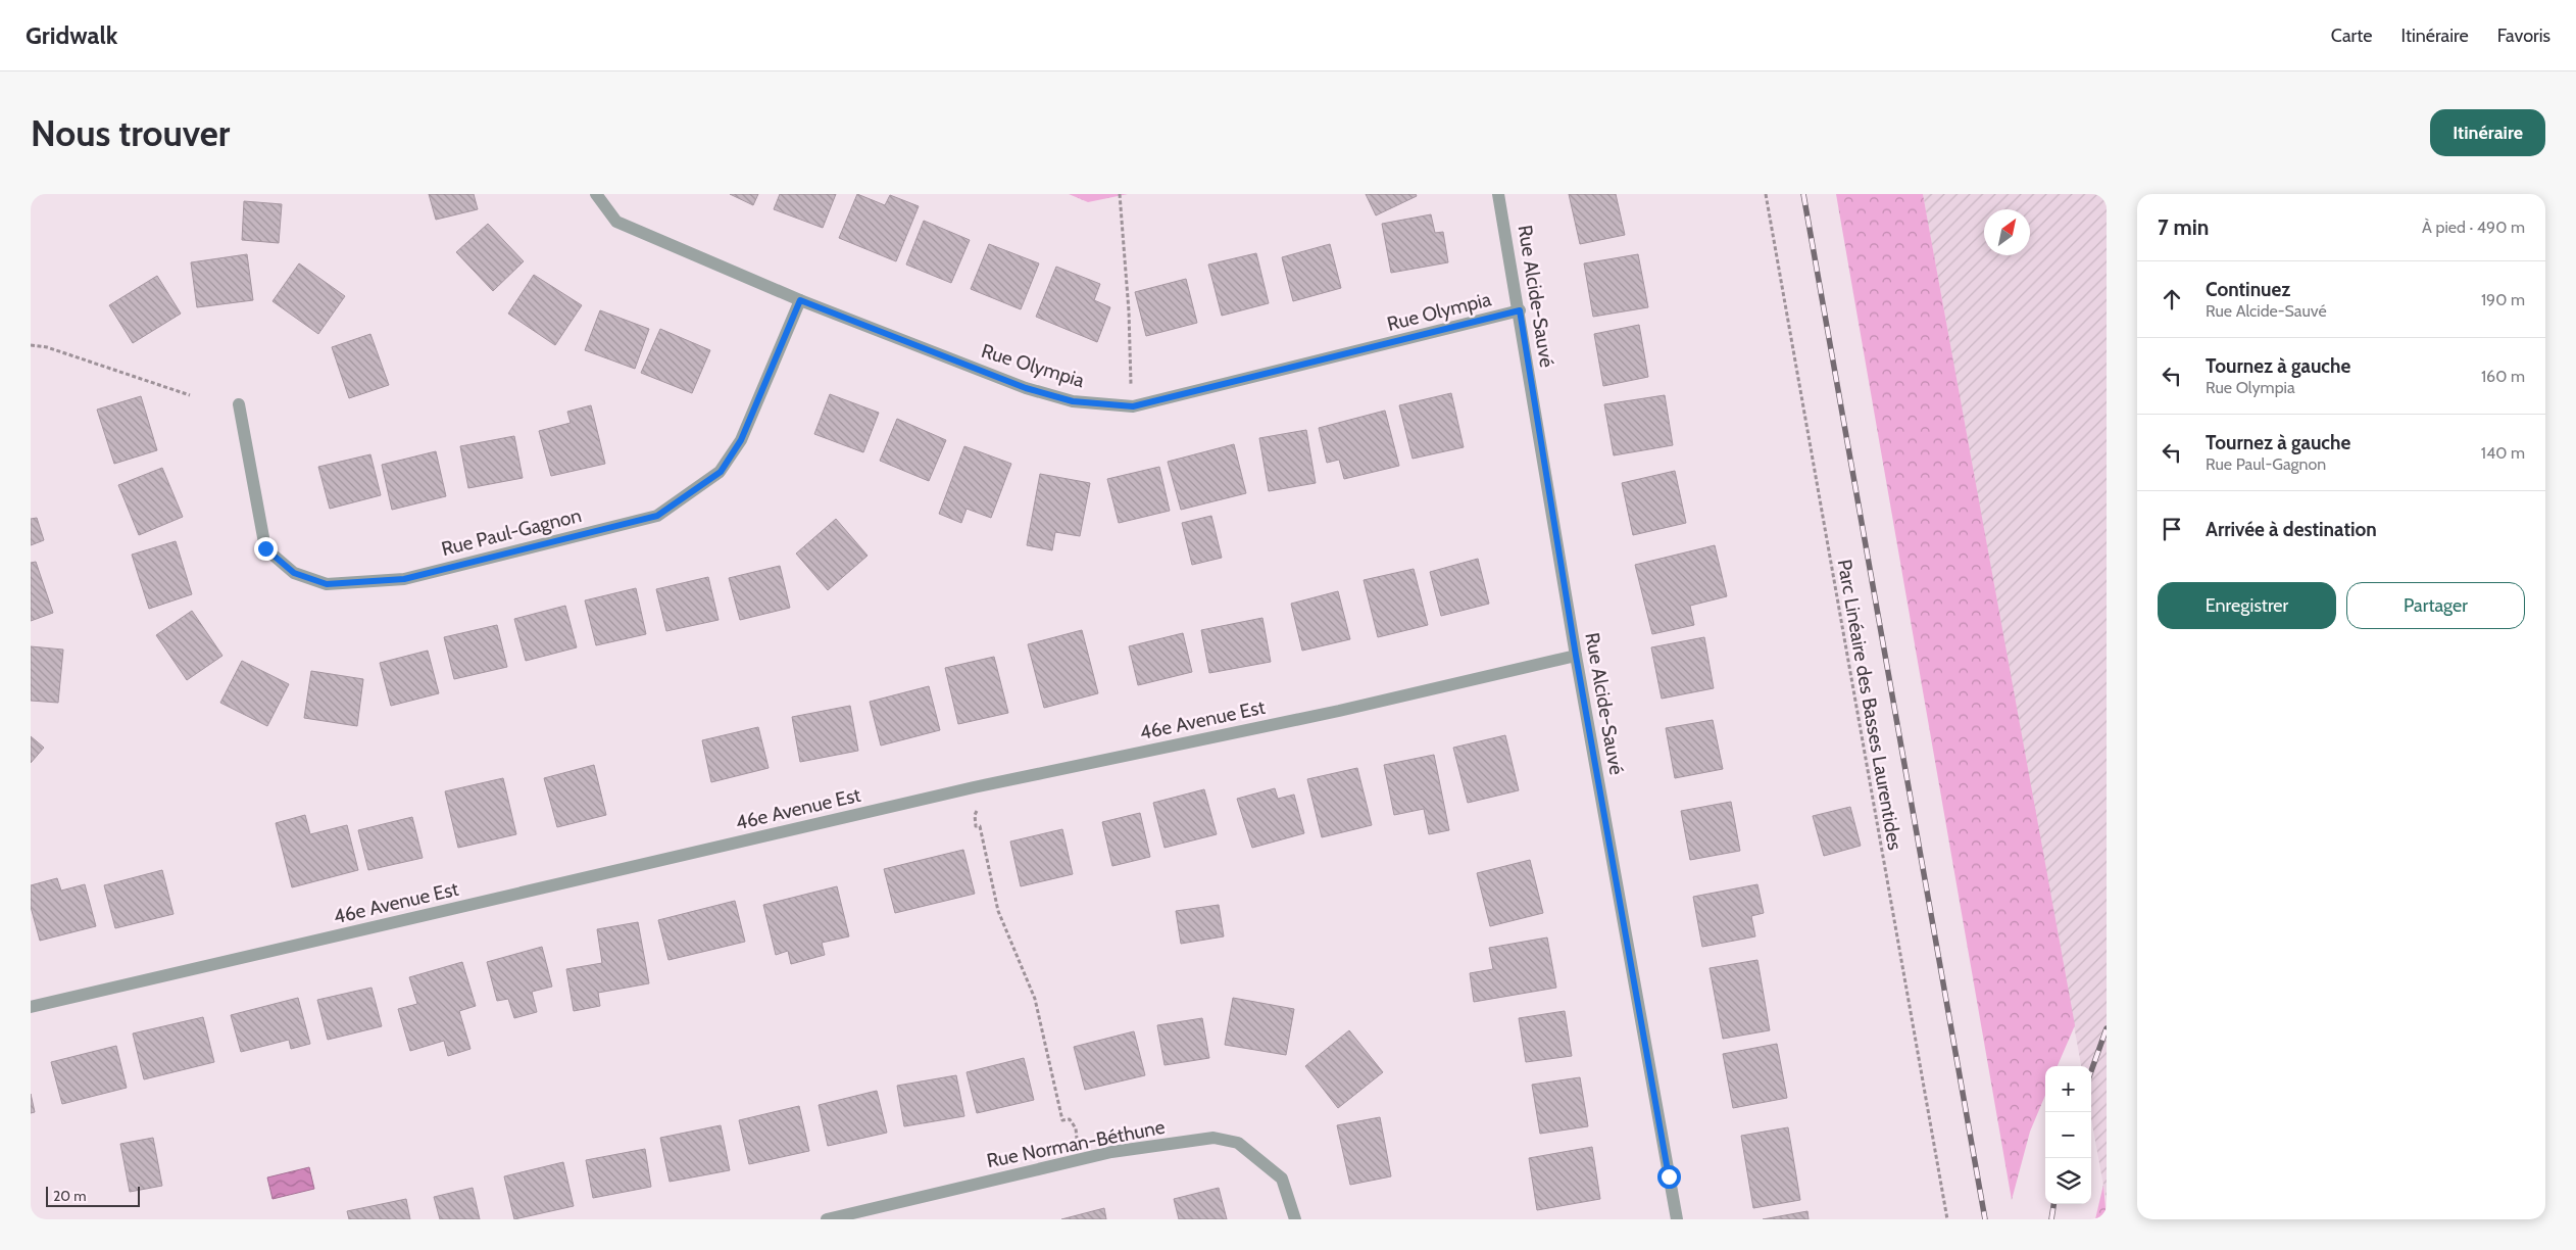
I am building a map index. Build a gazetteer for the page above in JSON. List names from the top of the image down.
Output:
{
  "streets": {
    "street": [
      "Rue Alcide-Sauvé",
      "Rue Olympia",
      "Rue Paul-Gagnon",
      "46e Avenue Est",
      "Rue Norman-Béthune"
    ],
    "path": ["Parc Linéaire des Basses Laurentides"]
  },
  "crossings": [
    ["Rue Alcide-Sauvé", "Rue Olympia"],
    ["Rue Alcide-Sauvé", "46e Avenue Est"],
    ["Rue Olympia", "Rue Paul-Gagnon"]
  ],
  "scale_bar": "20 m",
  "north": "top right",
  "page": {
    "header": "Gridwalk",
    "nav": ["Carte", "Itinéraire", "Favoris"],
    "buttons": [
      "Itinéraire",
      ["Enregistrer", "Partager"]
    ],
    "title": "Nous trouver",
    "heading": ["7 min", "À pied · 490 m"],
    "list": [
      ["Continuez", "Rue Alcide-Sauvé", "190 m"],
      ["Tournez à gauche", "Rue Olympia", "160 m"],
      ["Tournez à gauche", "Rue Paul-Gagnon", "140 m"],
      "Arrivée à destination"
    ],
    "map_buttons": ["+", "−"],
    "scale": "20 m"
  }
}
